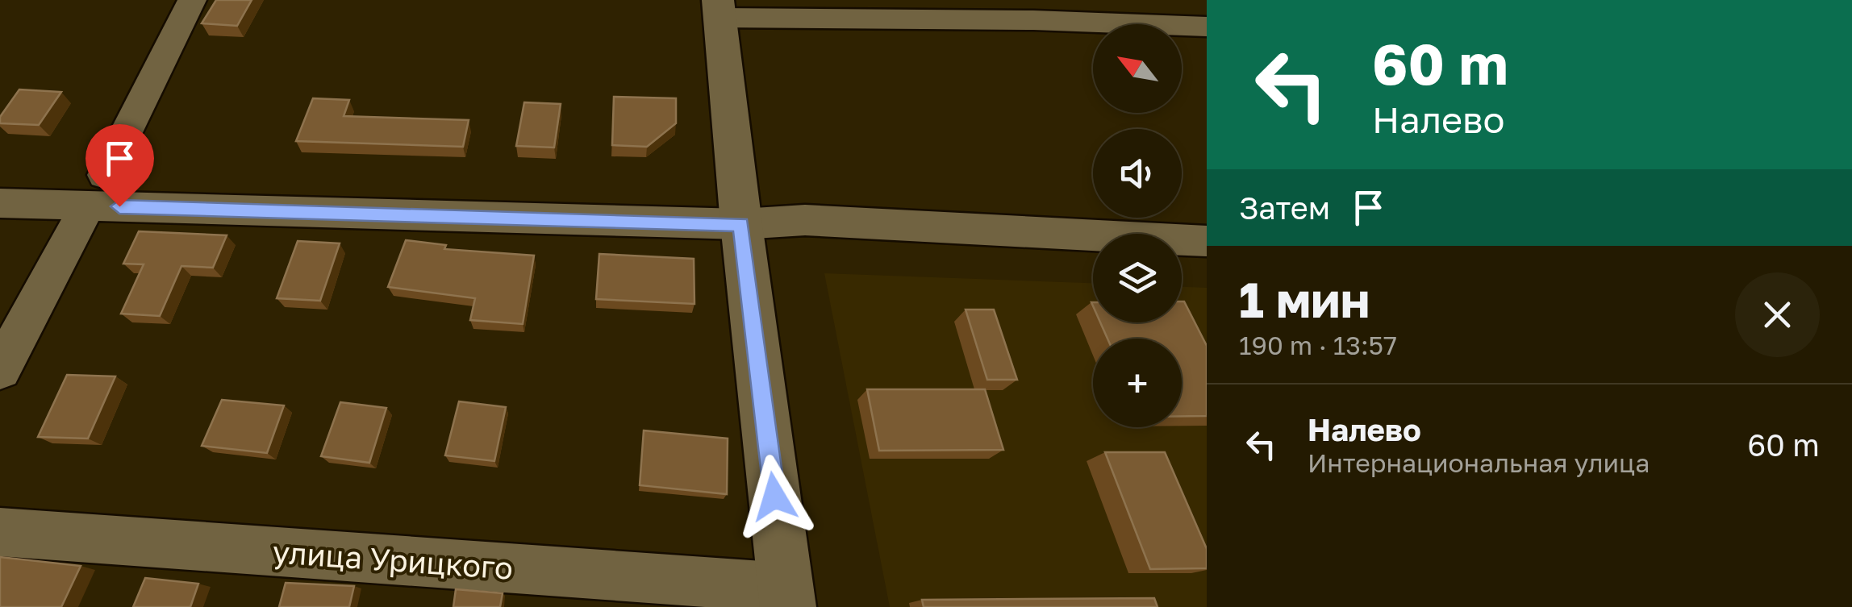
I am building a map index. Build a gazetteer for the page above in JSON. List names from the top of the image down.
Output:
{
  "streets": {
    "street": ["улица Урицкого"]
  },
  "north": "top left",
  "page": {
    "turn": ["60 m", "Налево"],
    "map_buttons": "+",
    "then": "Затем",
    "heading": ["1 мин", "190 m · 13:57"],
    "list": [
      {
        "name": "Налево",
        "note": "Интернациональная улица",
        "value": "60 m"
      }
    ]
  }
}
